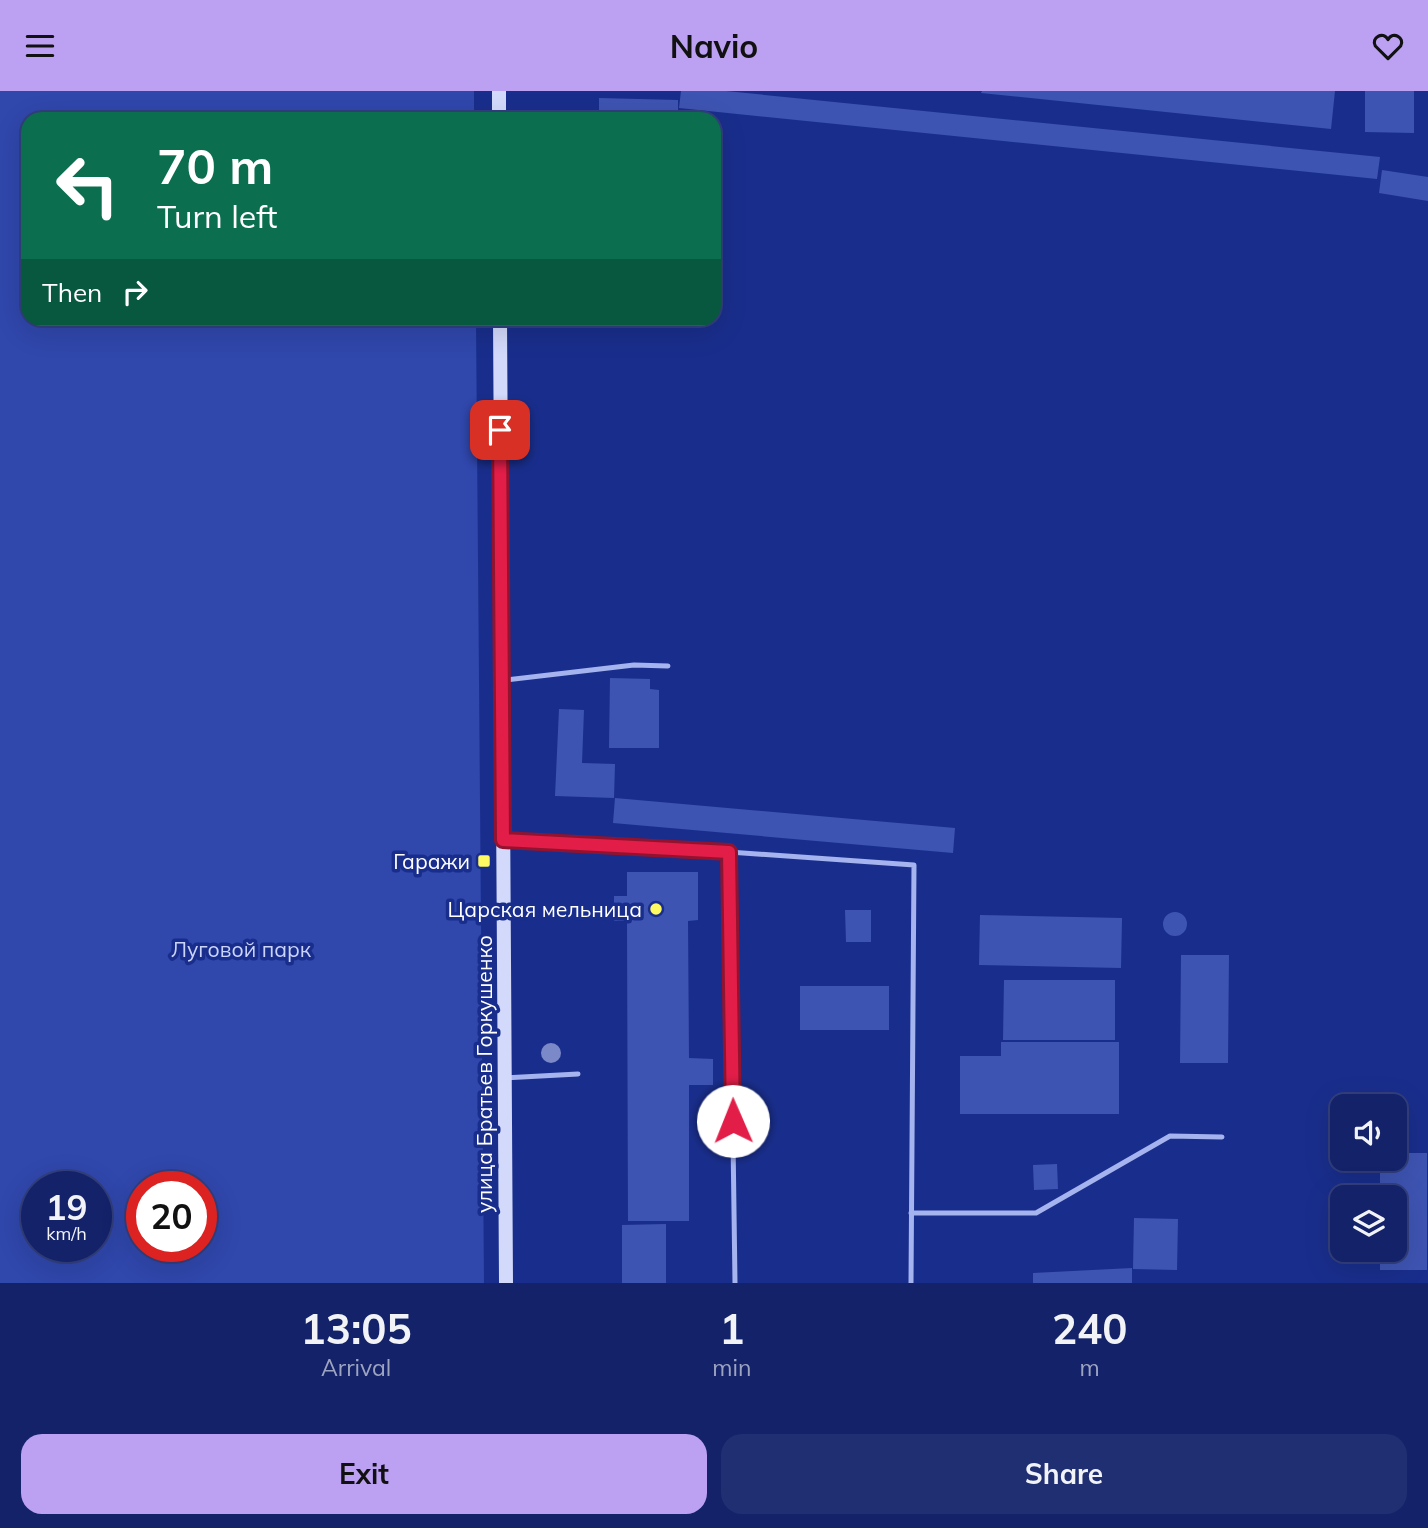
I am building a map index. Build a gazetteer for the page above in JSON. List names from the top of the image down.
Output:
{
  "streets": {
    "street": ["улица Братьев Горкушенко"]
  },
  "parks": ["Луговой парк"],
  "places": {
    "transit": ["Гаражи"],
    "other": ["Царская мельница"]
  },
  "page": {
    "header": "Navio",
    "turn": ["70 m", "Turn left"],
    "then": "Then",
    "speed": "19 km/h",
    "limit": "20",
    "eta": [
      "13:05",
      "Arrival",
      "1",
      "min",
      "240",
      "m"
    ],
    "buttons": ["Exit", "Share"]
  }
}
